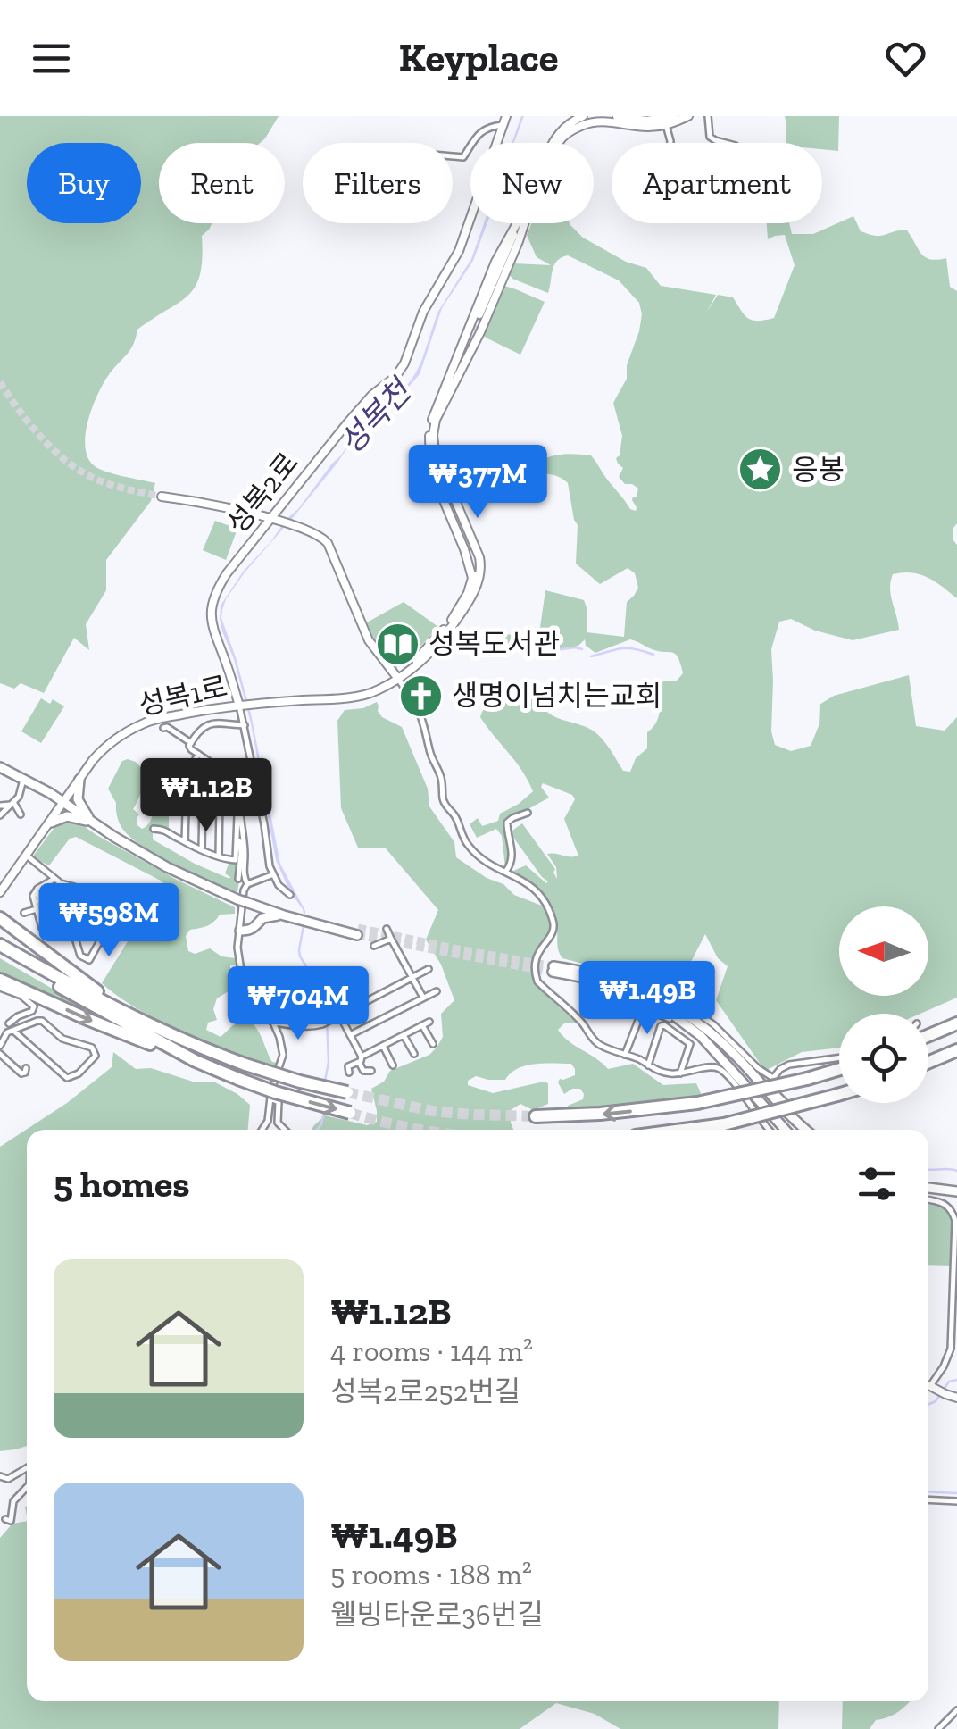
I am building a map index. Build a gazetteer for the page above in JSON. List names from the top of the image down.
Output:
{
  "streets": {
    "street": ["성복2로", "성복1로"]
  },
  "crossings": [
    ["성복2로", "성복1로"]
  ],
  "water": ["성복천"],
  "places": {
    "place": ["응봉"],
    "library": ["성복도서관"],
    "church": ["생명이넘치는교회"]
  },
  "north": "left",
  "page": {
    "header": "Keyplace",
    "chip": [
      "Buy",
      "Rent",
      "Filters",
      "New",
      "Apartment"
    ],
    "price": [
      "₩377M",
      "₩1.12B",
      "₩598M",
      "₩1.49B",
      "₩704M"
    ],
    "heading": "5 homes",
    "list": [
      {
        "name": "₩1.12B",
        "note": "4 rooms · 144 m² · 성복2로252번길"
      },
      {
        "name": "₩1.49B",
        "note": "5 rooms · 188 m² · 웰빙타운로36번길"
      }
    ]
  }
}
